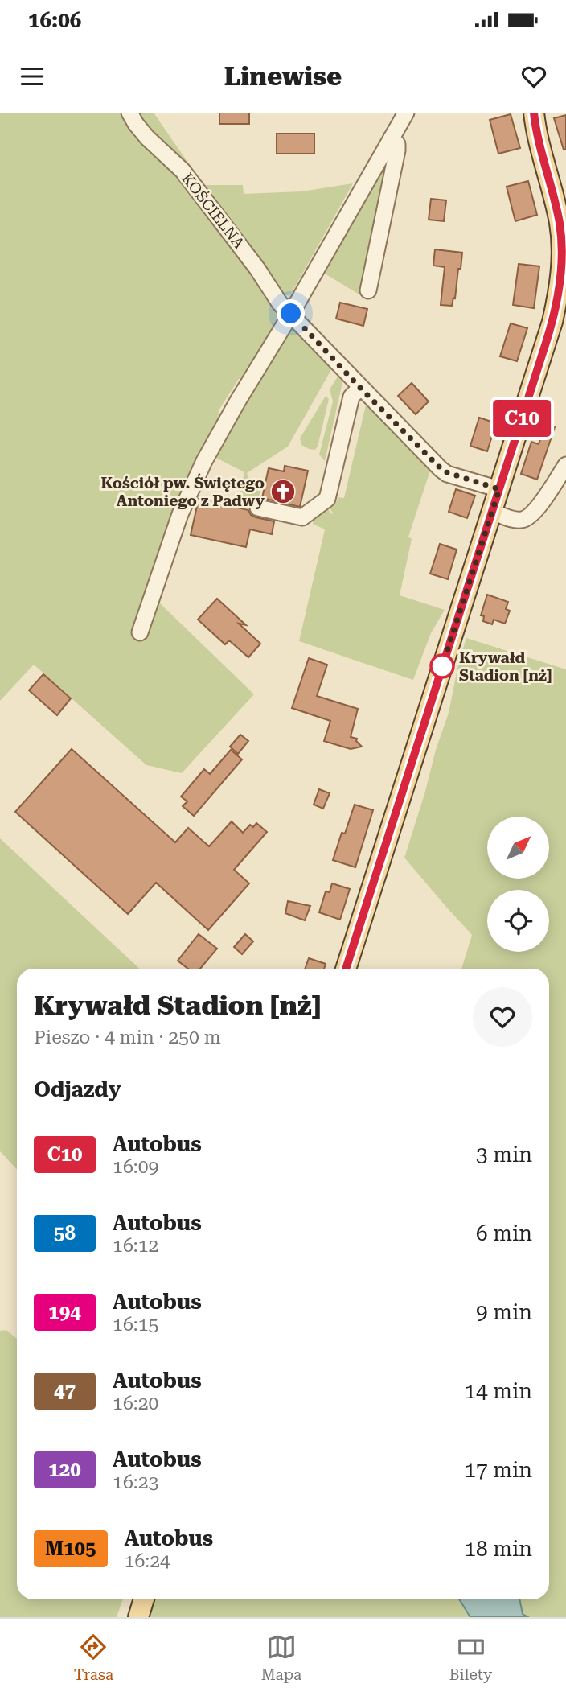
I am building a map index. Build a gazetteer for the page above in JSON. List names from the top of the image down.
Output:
{
  "streets": {
    "street": ["KOŚCIELNA"]
  },
  "places": {
    "church": ["Kościół pw. Świętego Antoniego z Padwy"],
    "other": ["Krywałd Stadion [nż]"]
  },
  "lines": ["bus line C10"],
  "north": "top right",
  "page": {
    "status": "16:06",
    "header": "Linewise",
    "on_map": "C10",
    "heading": [
      ["Krywałd Stadion [nż]", "Pieszo · 4 min · 250 m"],
      "Odjazdy"
    ],
    "list": [
      {
        "mark": "C10",
        "name": "Autobus",
        "note": "16:09",
        "value": "3 min"
      },
      {
        "mark": "58",
        "name": "Autobus",
        "note": "16:12",
        "value": "6 min"
      },
      {
        "mark": "194",
        "name": "Autobus",
        "note": "16:15",
        "value": "9 min"
      },
      {
        "mark": "47",
        "name": "Autobus",
        "note": "16:20",
        "value": "14 min"
      },
      {
        "mark": "120",
        "name": "Autobus",
        "note": "16:23",
        "value": "17 min"
      },
      {
        "mark": "M105",
        "name": "Autobus",
        "note": "16:24",
        "value": "18 min"
      }
    ],
    "tabs": ["Trasa", "Mapa", "Bilety"]
  }
}
